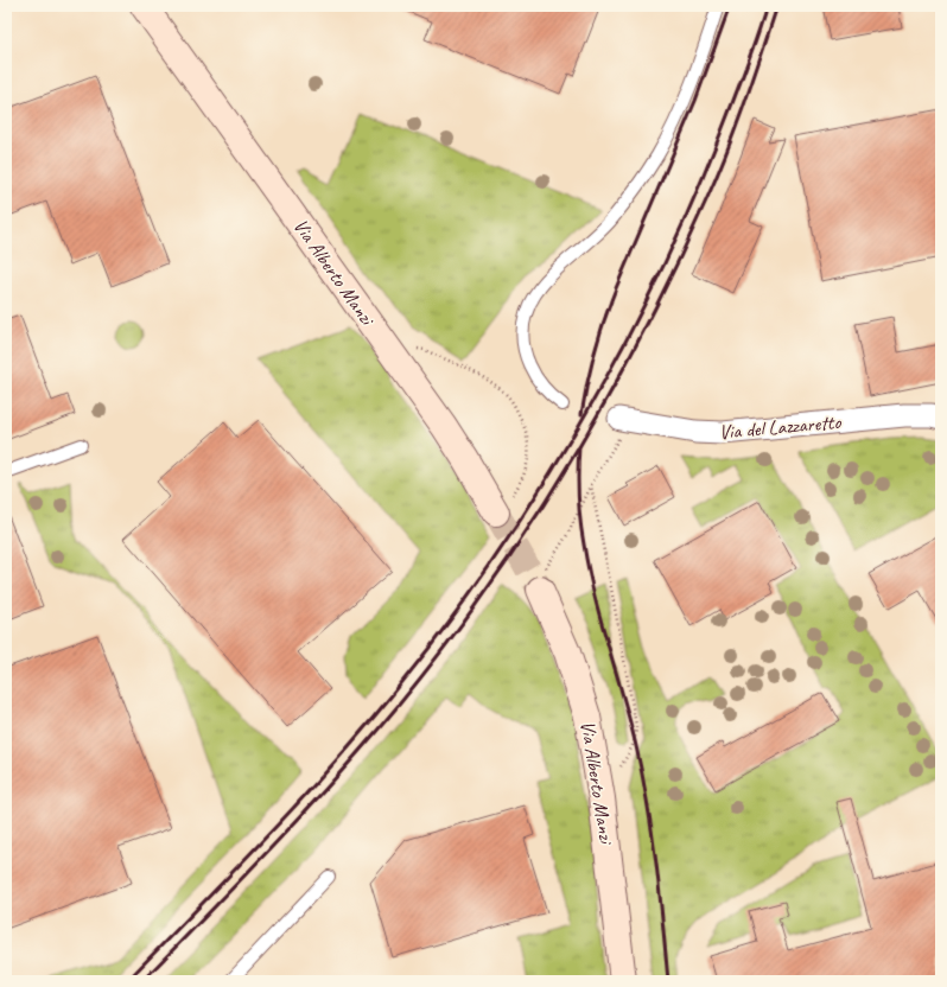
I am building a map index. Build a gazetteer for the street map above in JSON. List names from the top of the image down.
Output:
{
  "streets": {
    "main road": ["Via Alberto Manzi"],
    "street": ["Via del Lazzaretto"]
  }
}
